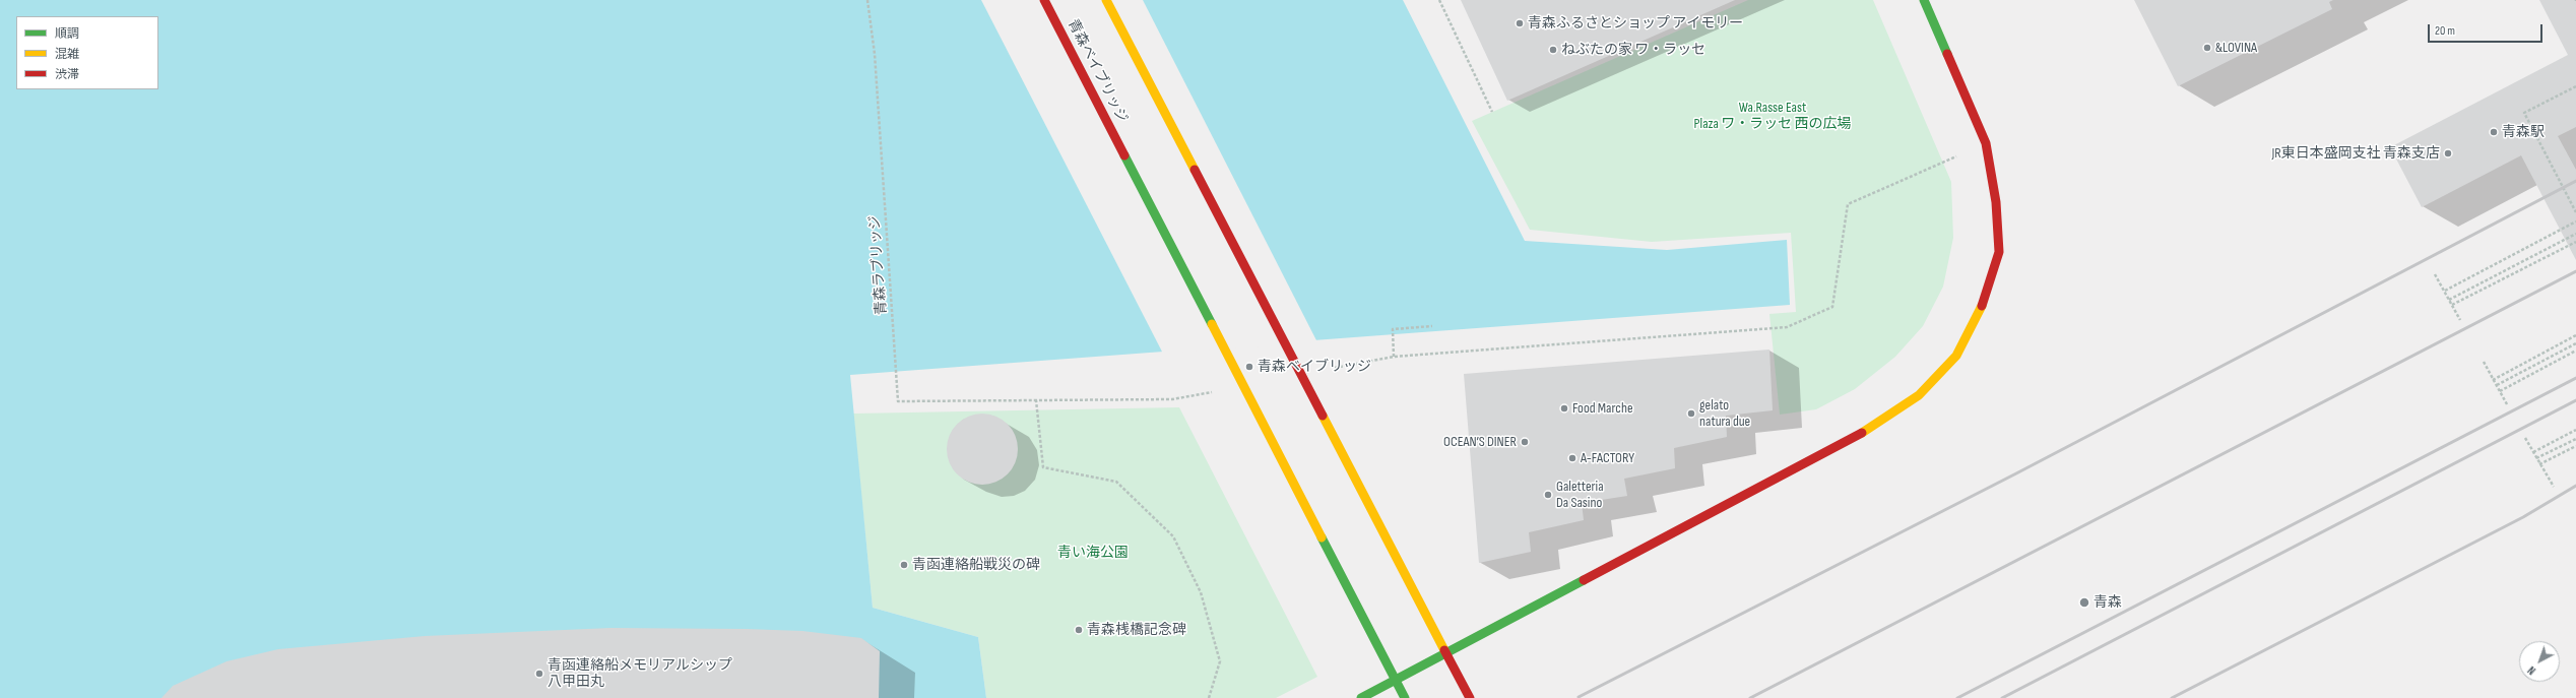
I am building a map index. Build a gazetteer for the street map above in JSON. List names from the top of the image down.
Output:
{
  "streets": {
    "street": ["青森ベイブリッジ"],
    "path": ["青森ラブリッジ"]
  },
  "parks": ["Wa.Rasse East Plaza ワ・ラッセ 西の広場", "青い海公園"],
  "places": [
    "青森ふるさとショップ アイモリー",
    "&LOVINA",
    "ねぶたの家 ワ・ラッセ",
    "青森駅",
    "JR東日本盛岡支社 青森支店",
    "青森ベイブリッジ",
    "Food Marche",
    "gelato natura due",
    "OCEAN’S DINER",
    "A-FACTORY",
    "Galetteria Da Sasino",
    "青函連絡船戦災の碑",
    "青森",
    "青森桟橋記念碑",
    "青函連絡船メモリアルシップ 八甲田丸"
  ],
  "legend": ["順調", "混雑", "渋滞"],
  "scale_bar": "20 m",
  "north": "bottom left"
}
